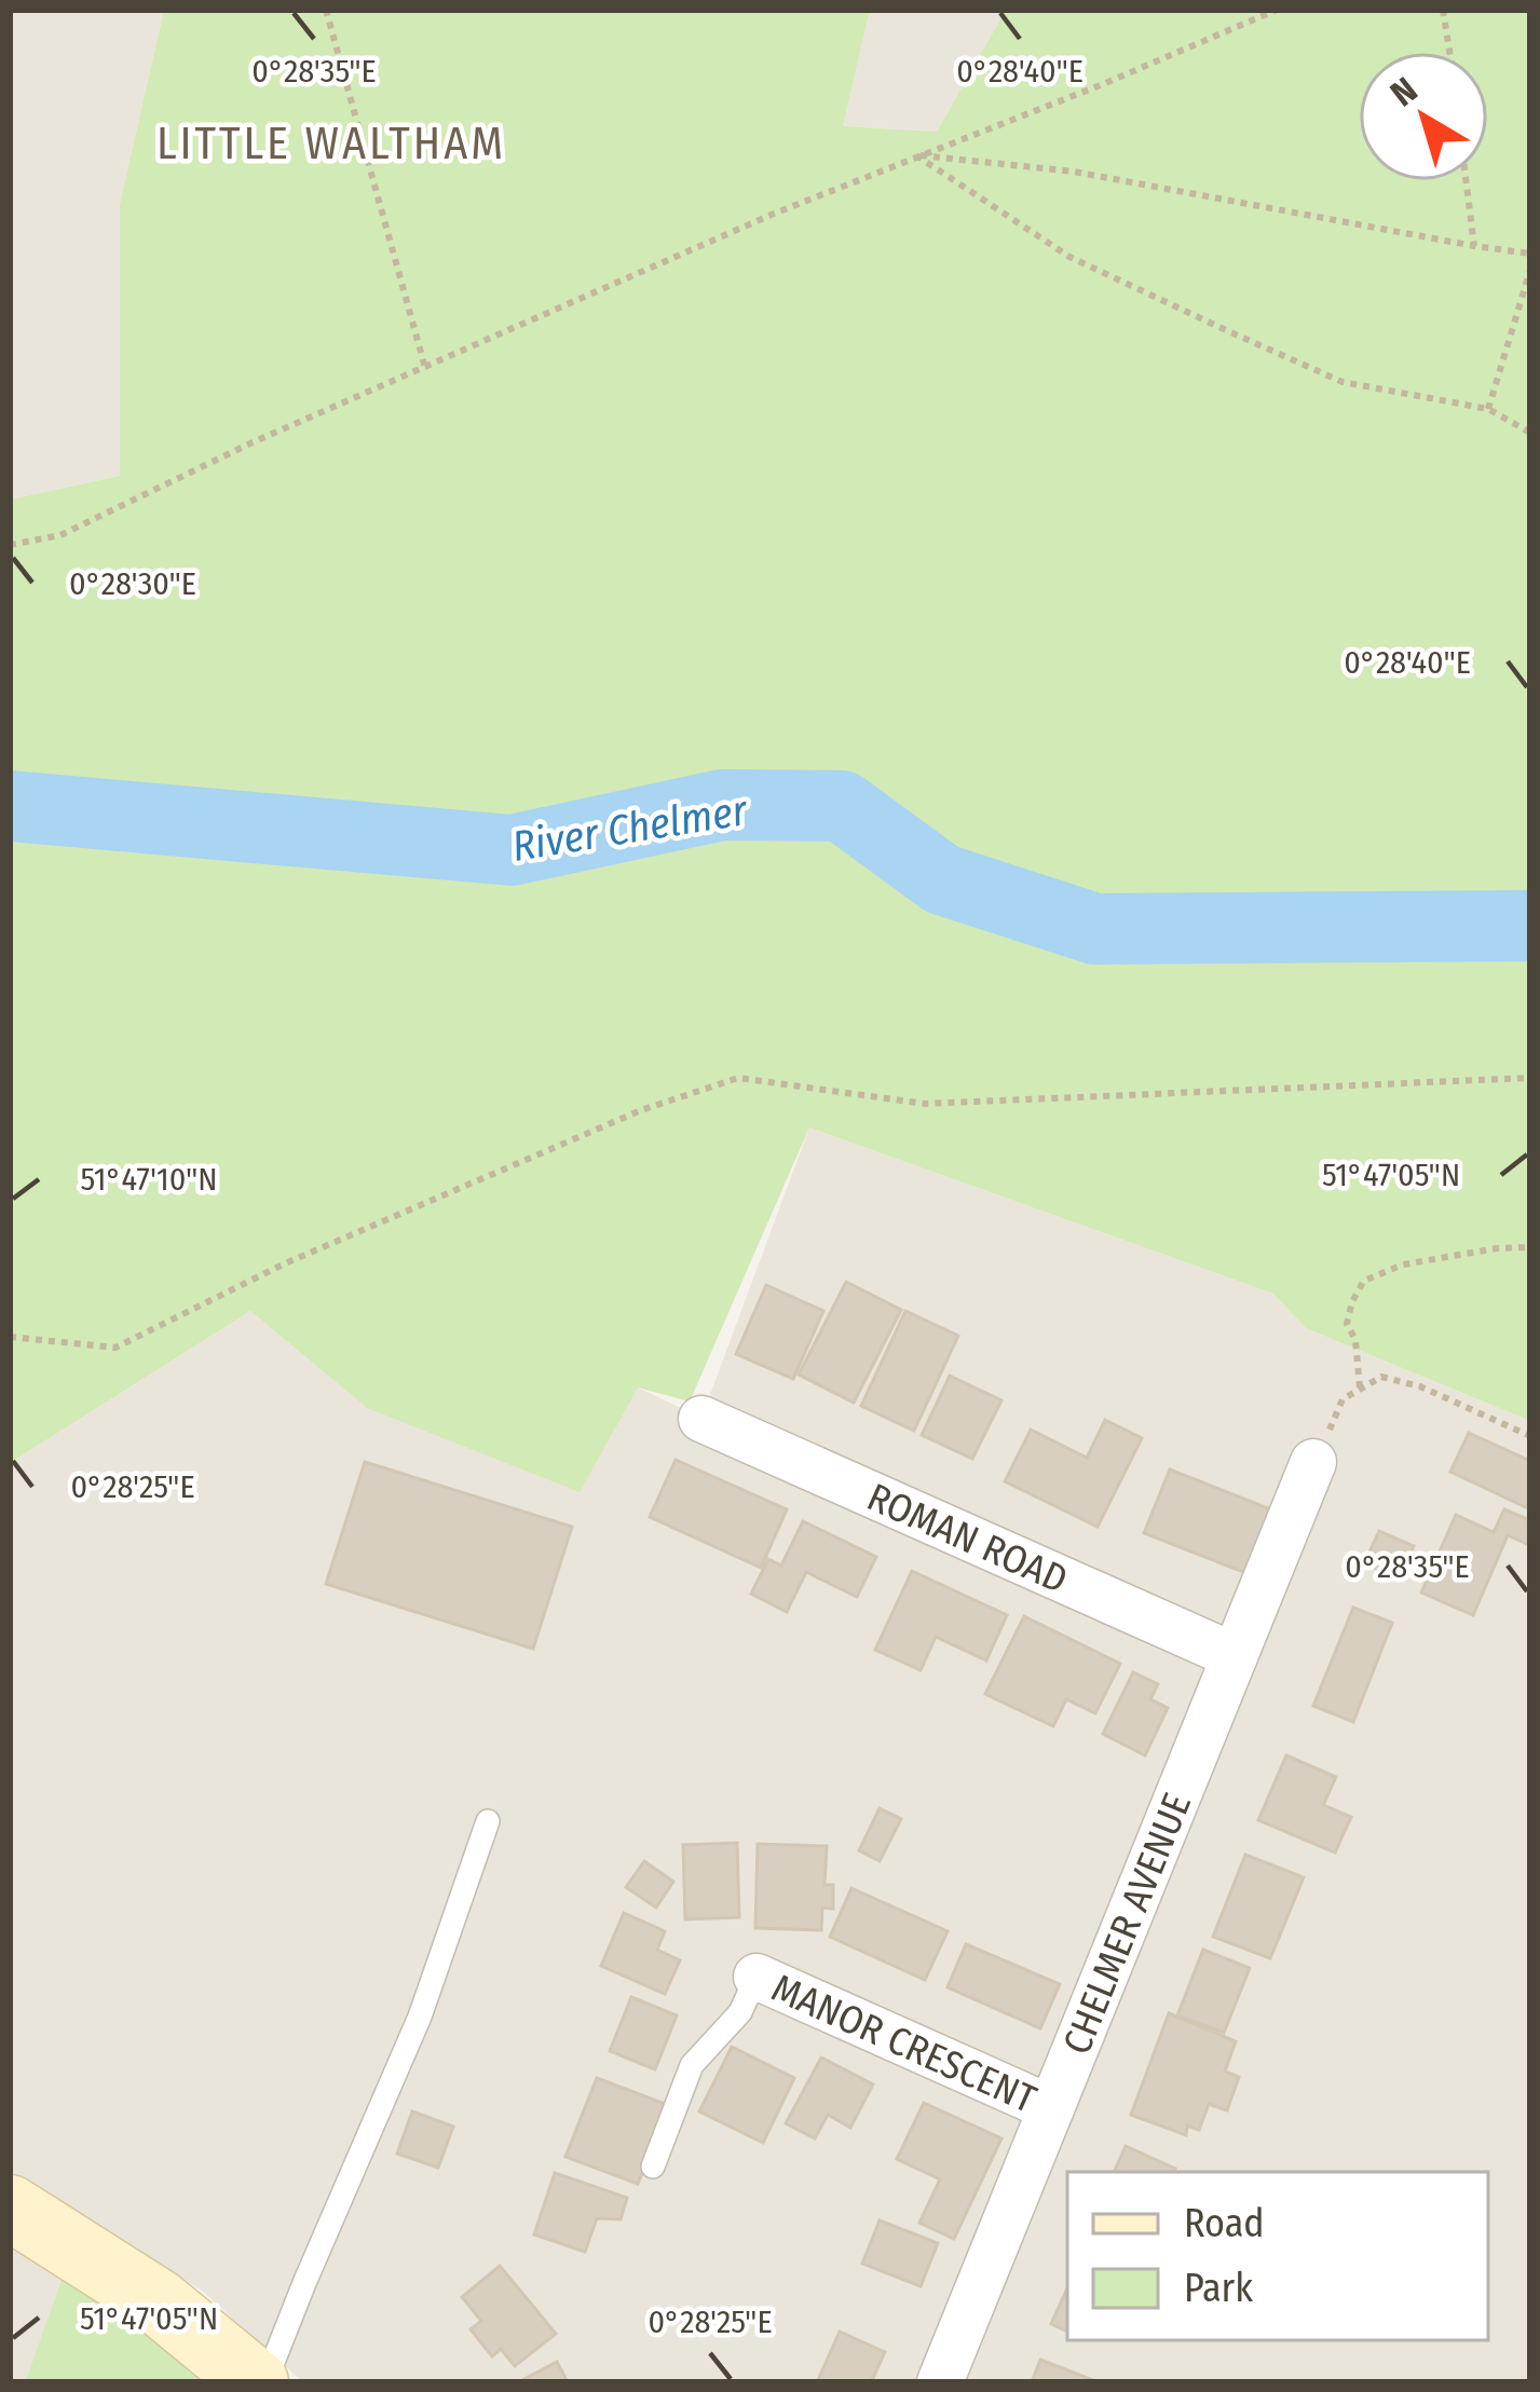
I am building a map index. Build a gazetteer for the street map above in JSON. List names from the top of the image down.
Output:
{
  "streets": {
    "street": ["ROMAN ROAD", "CHELMER AVENUE", "MANOR CRESCENT"]
  },
  "crossings": [
    ["ROMAN ROAD", "CHELMER AVENUE"],
    ["CHELMER AVENUE", "MANOR CRESCENT"]
  ],
  "districts": ["LITTLE WALTHAM"],
  "water": ["River Chelmer"],
  "legend": ["Road", "Park"],
  "north": "top left",
  "coordinates": [
    "0°28'35\"E",
    "0°28'40\"E",
    "0°28'30\"E",
    "51°47'05\"N",
    "51°47'10\"N",
    "0°28'25\"E"
  ]
}
